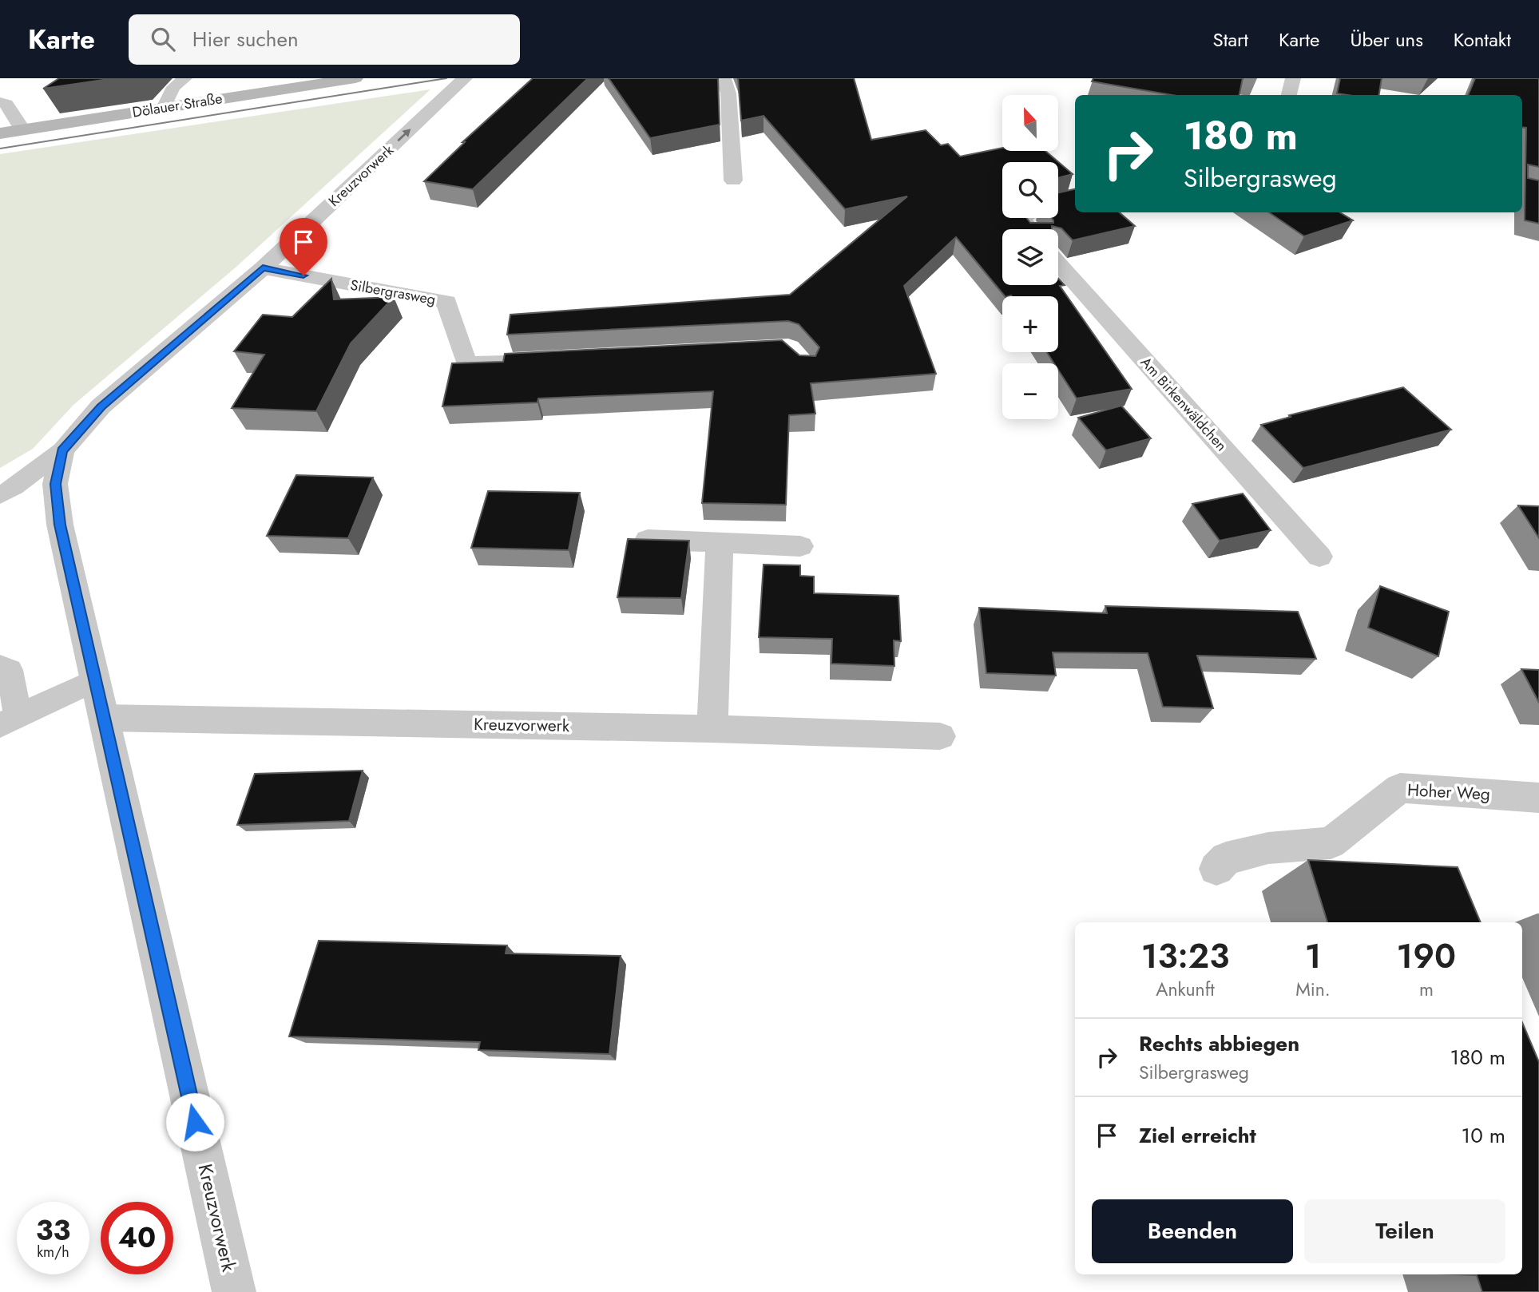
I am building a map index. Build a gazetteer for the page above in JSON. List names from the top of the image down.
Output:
{
  "streets": {
    "main road": ["Dölauer Straße"],
    "street": [
      "Kreuzvorwerk",
      "Silbergrasweg",
      "Am Birkenwäldchen",
      "Hoher Weg"
    ]
  },
  "crossings": [
    ["Kreuzvorwerk", "Silbergrasweg"]
  ],
  "north": "top",
  "page": {
    "header": "Karte",
    "search": "Hier suchen",
    "nav": [
      "Start",
      "Karte",
      "Über uns",
      "Kontakt"
    ],
    "map_buttons": ["+", "−"],
    "turn": ["180 m", "Silbergrasweg"],
    "eta": [
      "13:23",
      "Ankunft",
      "1",
      "Min.",
      "190",
      "m"
    ],
    "list": [
      {
        "name": "Rechts abbiegen",
        "note": "Silbergrasweg",
        "value": "180 m"
      },
      {
        "name": "Ziel erreicht",
        "value": "10 m"
      }
    ],
    "buttons": ["Beenden", "Teilen"],
    "speed": "33 km/h",
    "limit": "40"
  }
}
